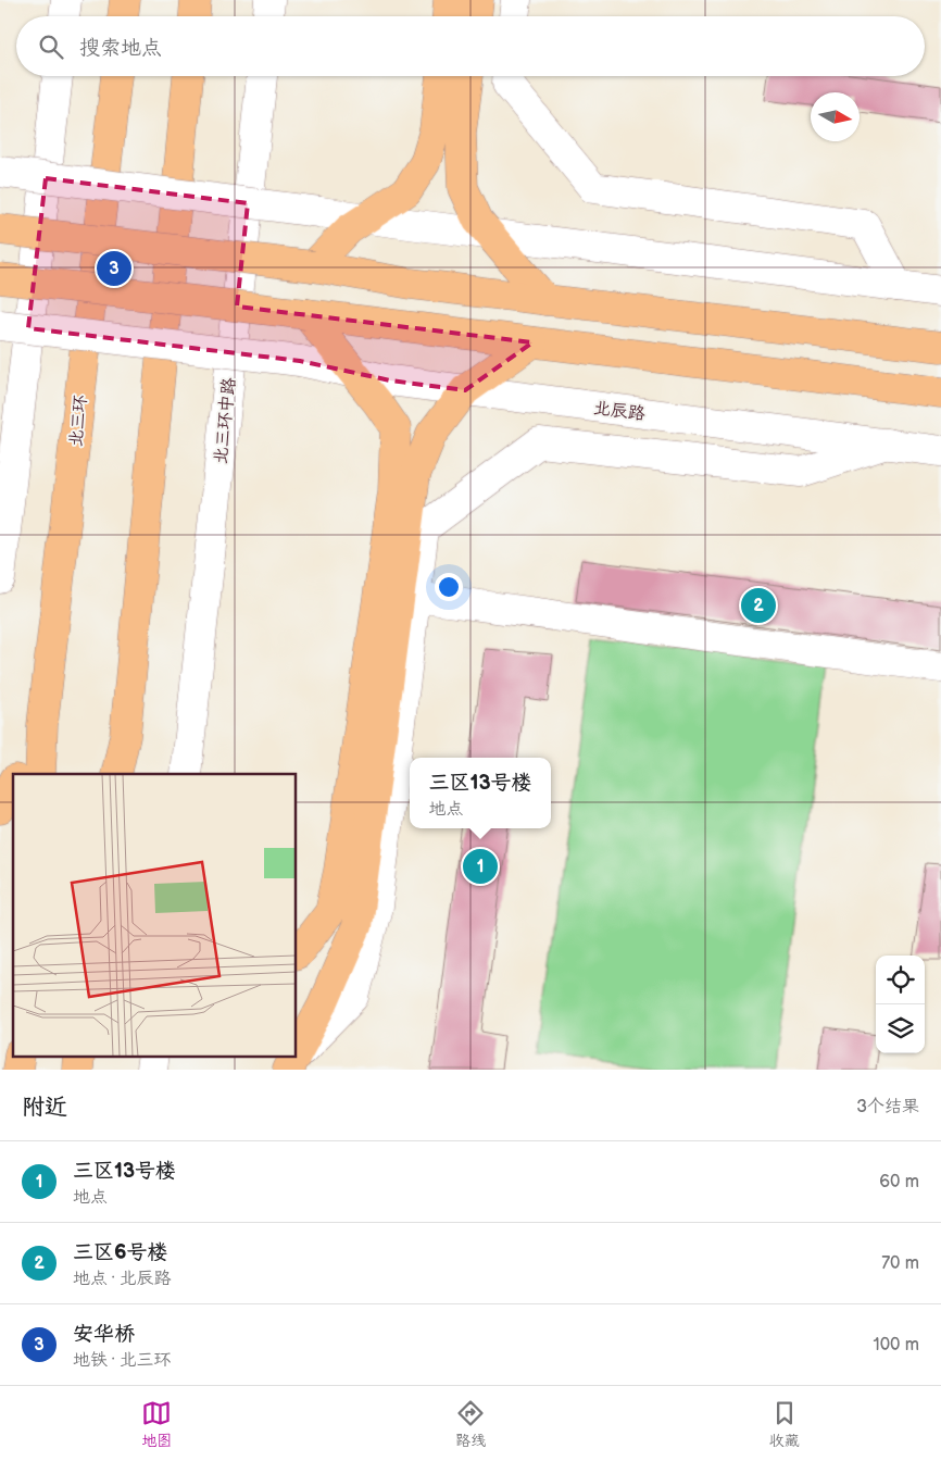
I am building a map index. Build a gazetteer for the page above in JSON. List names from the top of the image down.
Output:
{
  "streets": {
    "main road": ["北三环"],
    "street": ["北辰路", "北三环中路"]
  },
  "north": "right",
  "page": {
    "search": "搜索地点",
    "pins": ["3", "2", "1"],
    "popup": ["三区13号楼", "地点"],
    "heading": ["附近", "3个结果"],
    "list": [
      {
        "mark": "1",
        "name": "三区13号楼",
        "note": "地点",
        "value": "60 m"
      },
      {
        "mark": "2",
        "name": "三区6号楼",
        "note": "地点 · 北辰路",
        "value": "70 m"
      },
      {
        "mark": "3",
        "name": "安华桥",
        "note": "地铁 · 北三环",
        "value": "100 m"
      }
    ],
    "nav": ["地图", "路线", "收藏"]
  }
}
